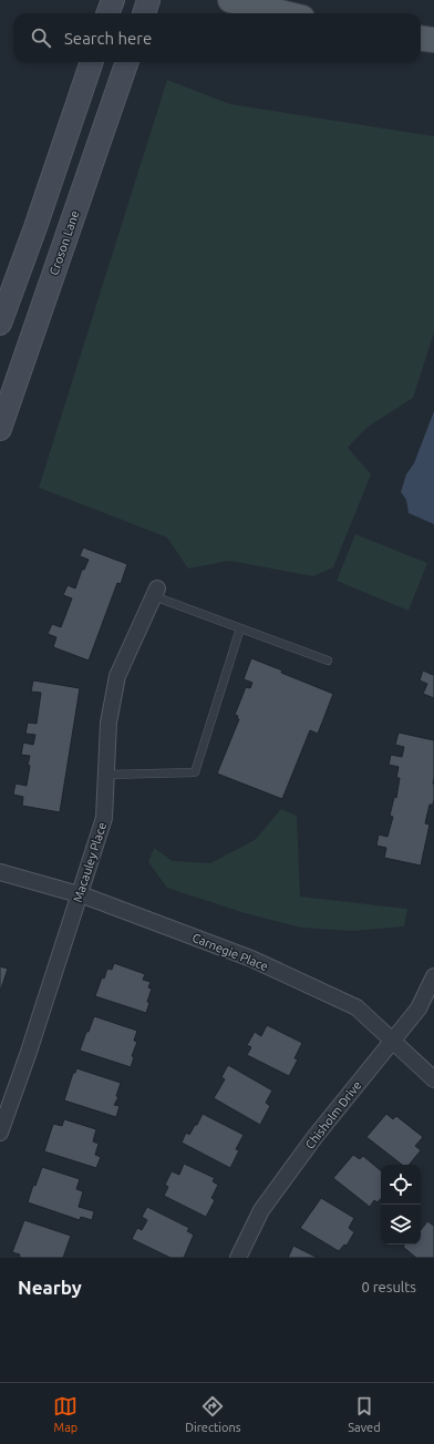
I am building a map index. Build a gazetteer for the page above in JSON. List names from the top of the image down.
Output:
{
  "streets": {
    "main road": ["Croson Lane"],
    "street": ["Macauley Place", "Carnegie Place", "Chisholm Drive"]
  },
  "crossings": [
    ["Macauley Place", "Carnegie Place"],
    ["Carnegie Place", "Chisholm Drive"]
  ],
  "page": {
    "search": "Search here",
    "heading": ["Nearby", "0 results"],
    "nav": ["Map", "Directions", "Saved"]
  }
}
